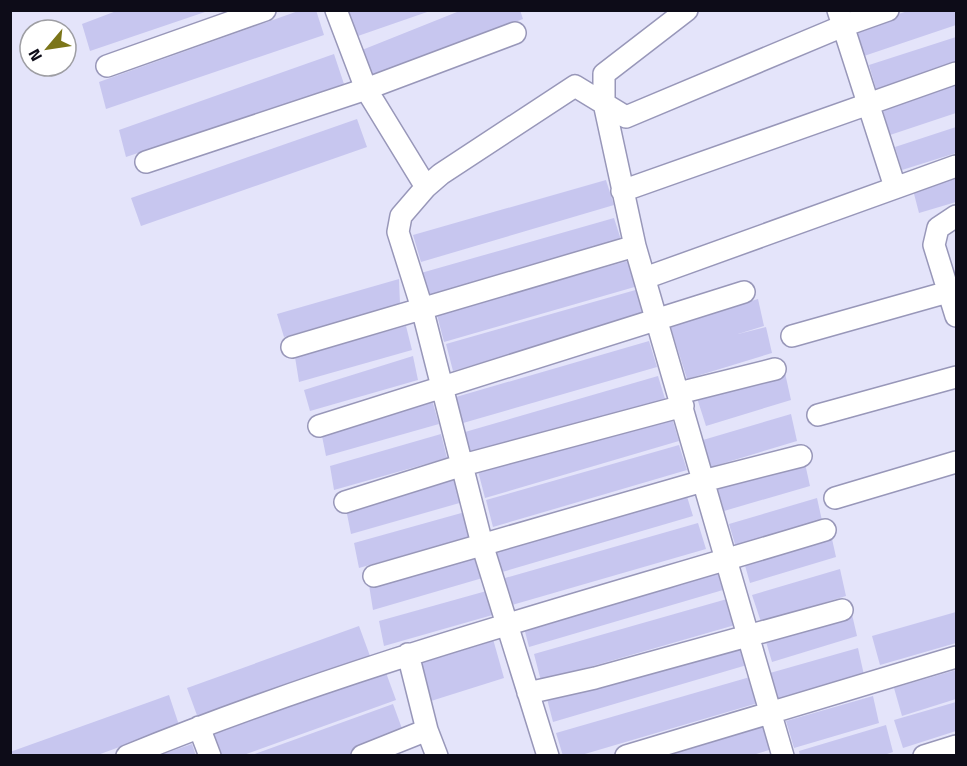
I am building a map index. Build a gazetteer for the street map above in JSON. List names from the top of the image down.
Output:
{
  "north": "bottom left"
}
